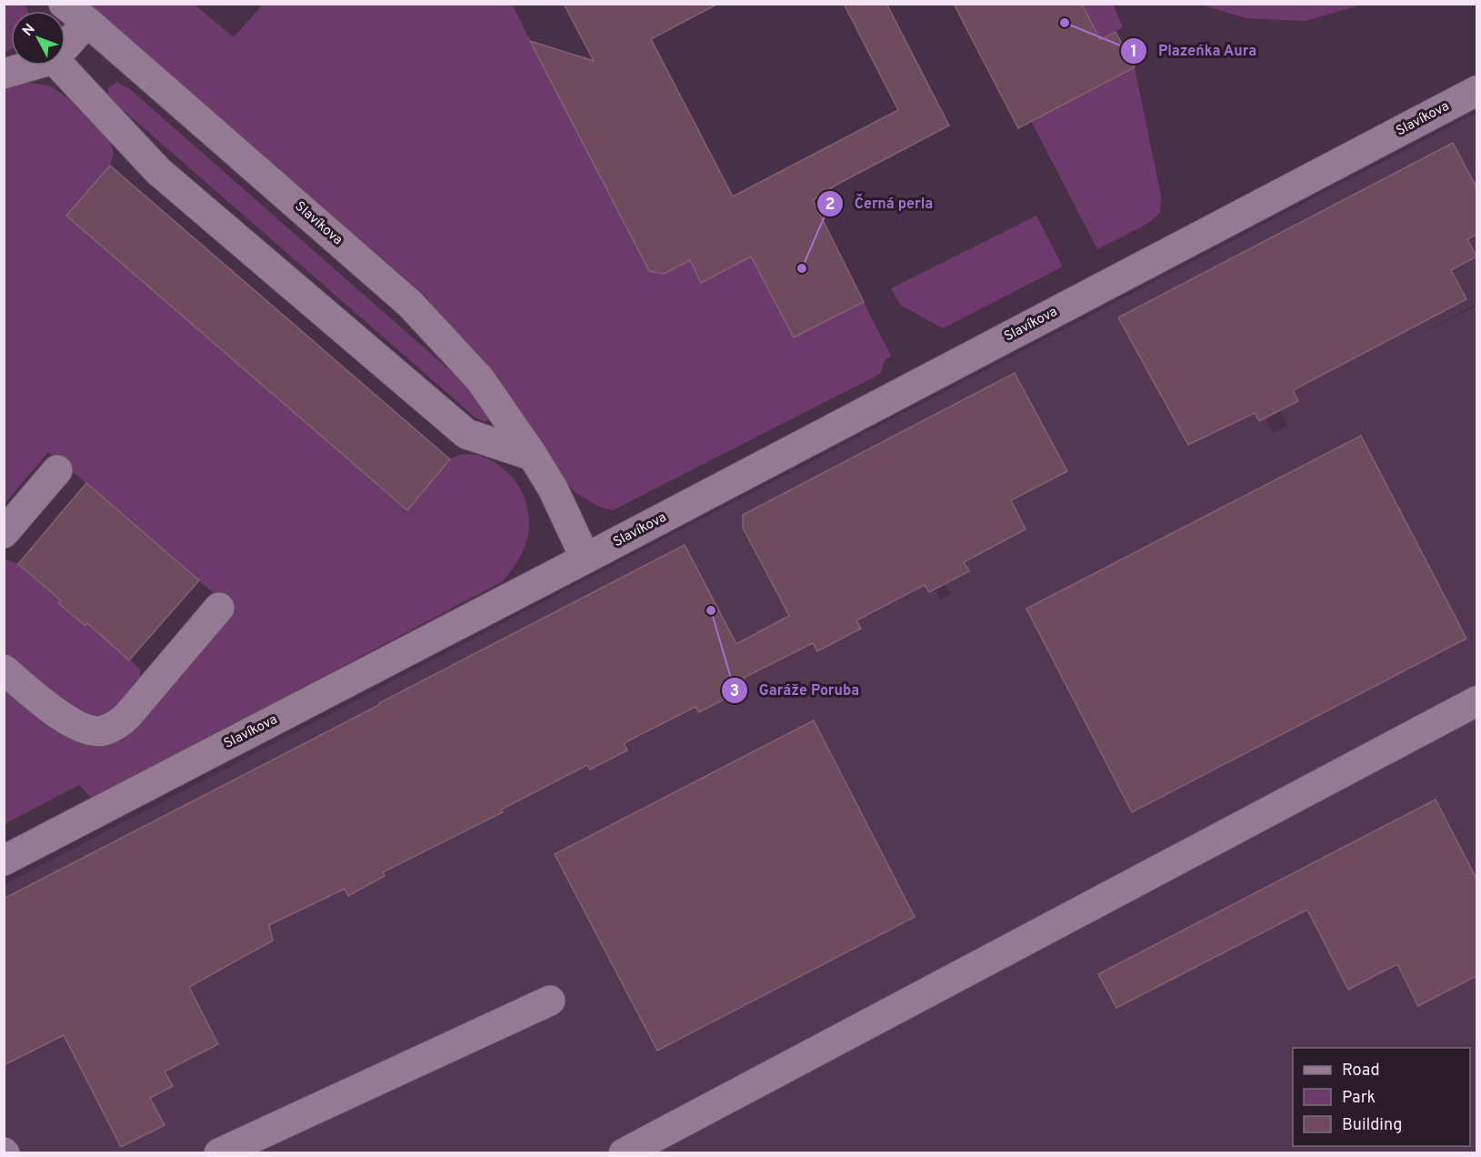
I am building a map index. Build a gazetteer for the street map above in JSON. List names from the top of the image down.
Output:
{
  "streets": {
    "street": ["Slavíkova"]
  },
  "places": ["Plazeńka Aura", "Černá perla", "Garáže Poruba"],
  "legend": ["Road", "Park", "Building"],
  "north": "top left"
}
